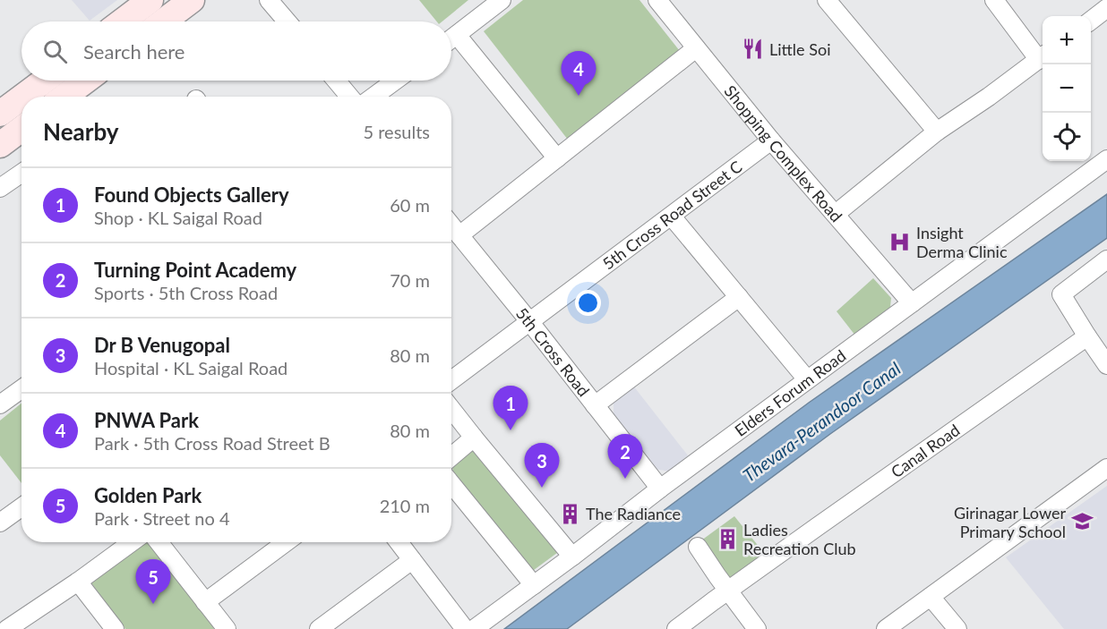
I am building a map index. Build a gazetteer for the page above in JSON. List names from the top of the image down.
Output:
{
  "streets": {
    "street": [
      "Shopping Complex Road",
      "5th Cross Road Street C",
      "5th Cross Road",
      "Elders Forum Road",
      "Canal Road"
    ]
  },
  "crossings": [
    ["Shopping Complex Road", "5th Cross Road Street C"],
    ["Shopping Complex Road", "Elders Forum Road"],
    ["5th Cross Road Street C", "5th Cross Road"],
    ["5th Cross Road", "Elders Forum Road"]
  ],
  "water": ["Thevara-Perandoor Canal"],
  "places": {
    "restaurant": ["Little Soi"],
    "hospital": ["Insight Derma Clinic"],
    "building": ["The Radiance", "Ladies Recreation Club"],
    "school or university": ["Girinagar Lower Primary School"]
  },
  "page": {
    "map_buttons": ["+", "−"],
    "search": "Search here",
    "pins": [
      "4",
      "1",
      "2",
      "3",
      "5"
    ],
    "heading": ["Nearby", "5 results"],
    "list": [
      {
        "mark": "1",
        "name": "Found Objects Gallery",
        "note": "Shop · KL Saigal Road",
        "value": "60 m"
      },
      {
        "mark": "2",
        "name": "Turning Point Academy",
        "note": "Sports · 5th Cross Road",
        "value": "70 m"
      },
      {
        "mark": "3",
        "name": "Dr B Venugopal",
        "note": "Hospital · KL Saigal Road",
        "value": "80 m"
      },
      {
        "mark": "4",
        "name": "PNWA Park",
        "note": "Park · 5th Cross Road Street B",
        "value": "80 m"
      },
      {
        "mark": "5",
        "name": "Golden Park",
        "note": "Park · Street no 4",
        "value": "210 m"
      }
    ]
  }
}
